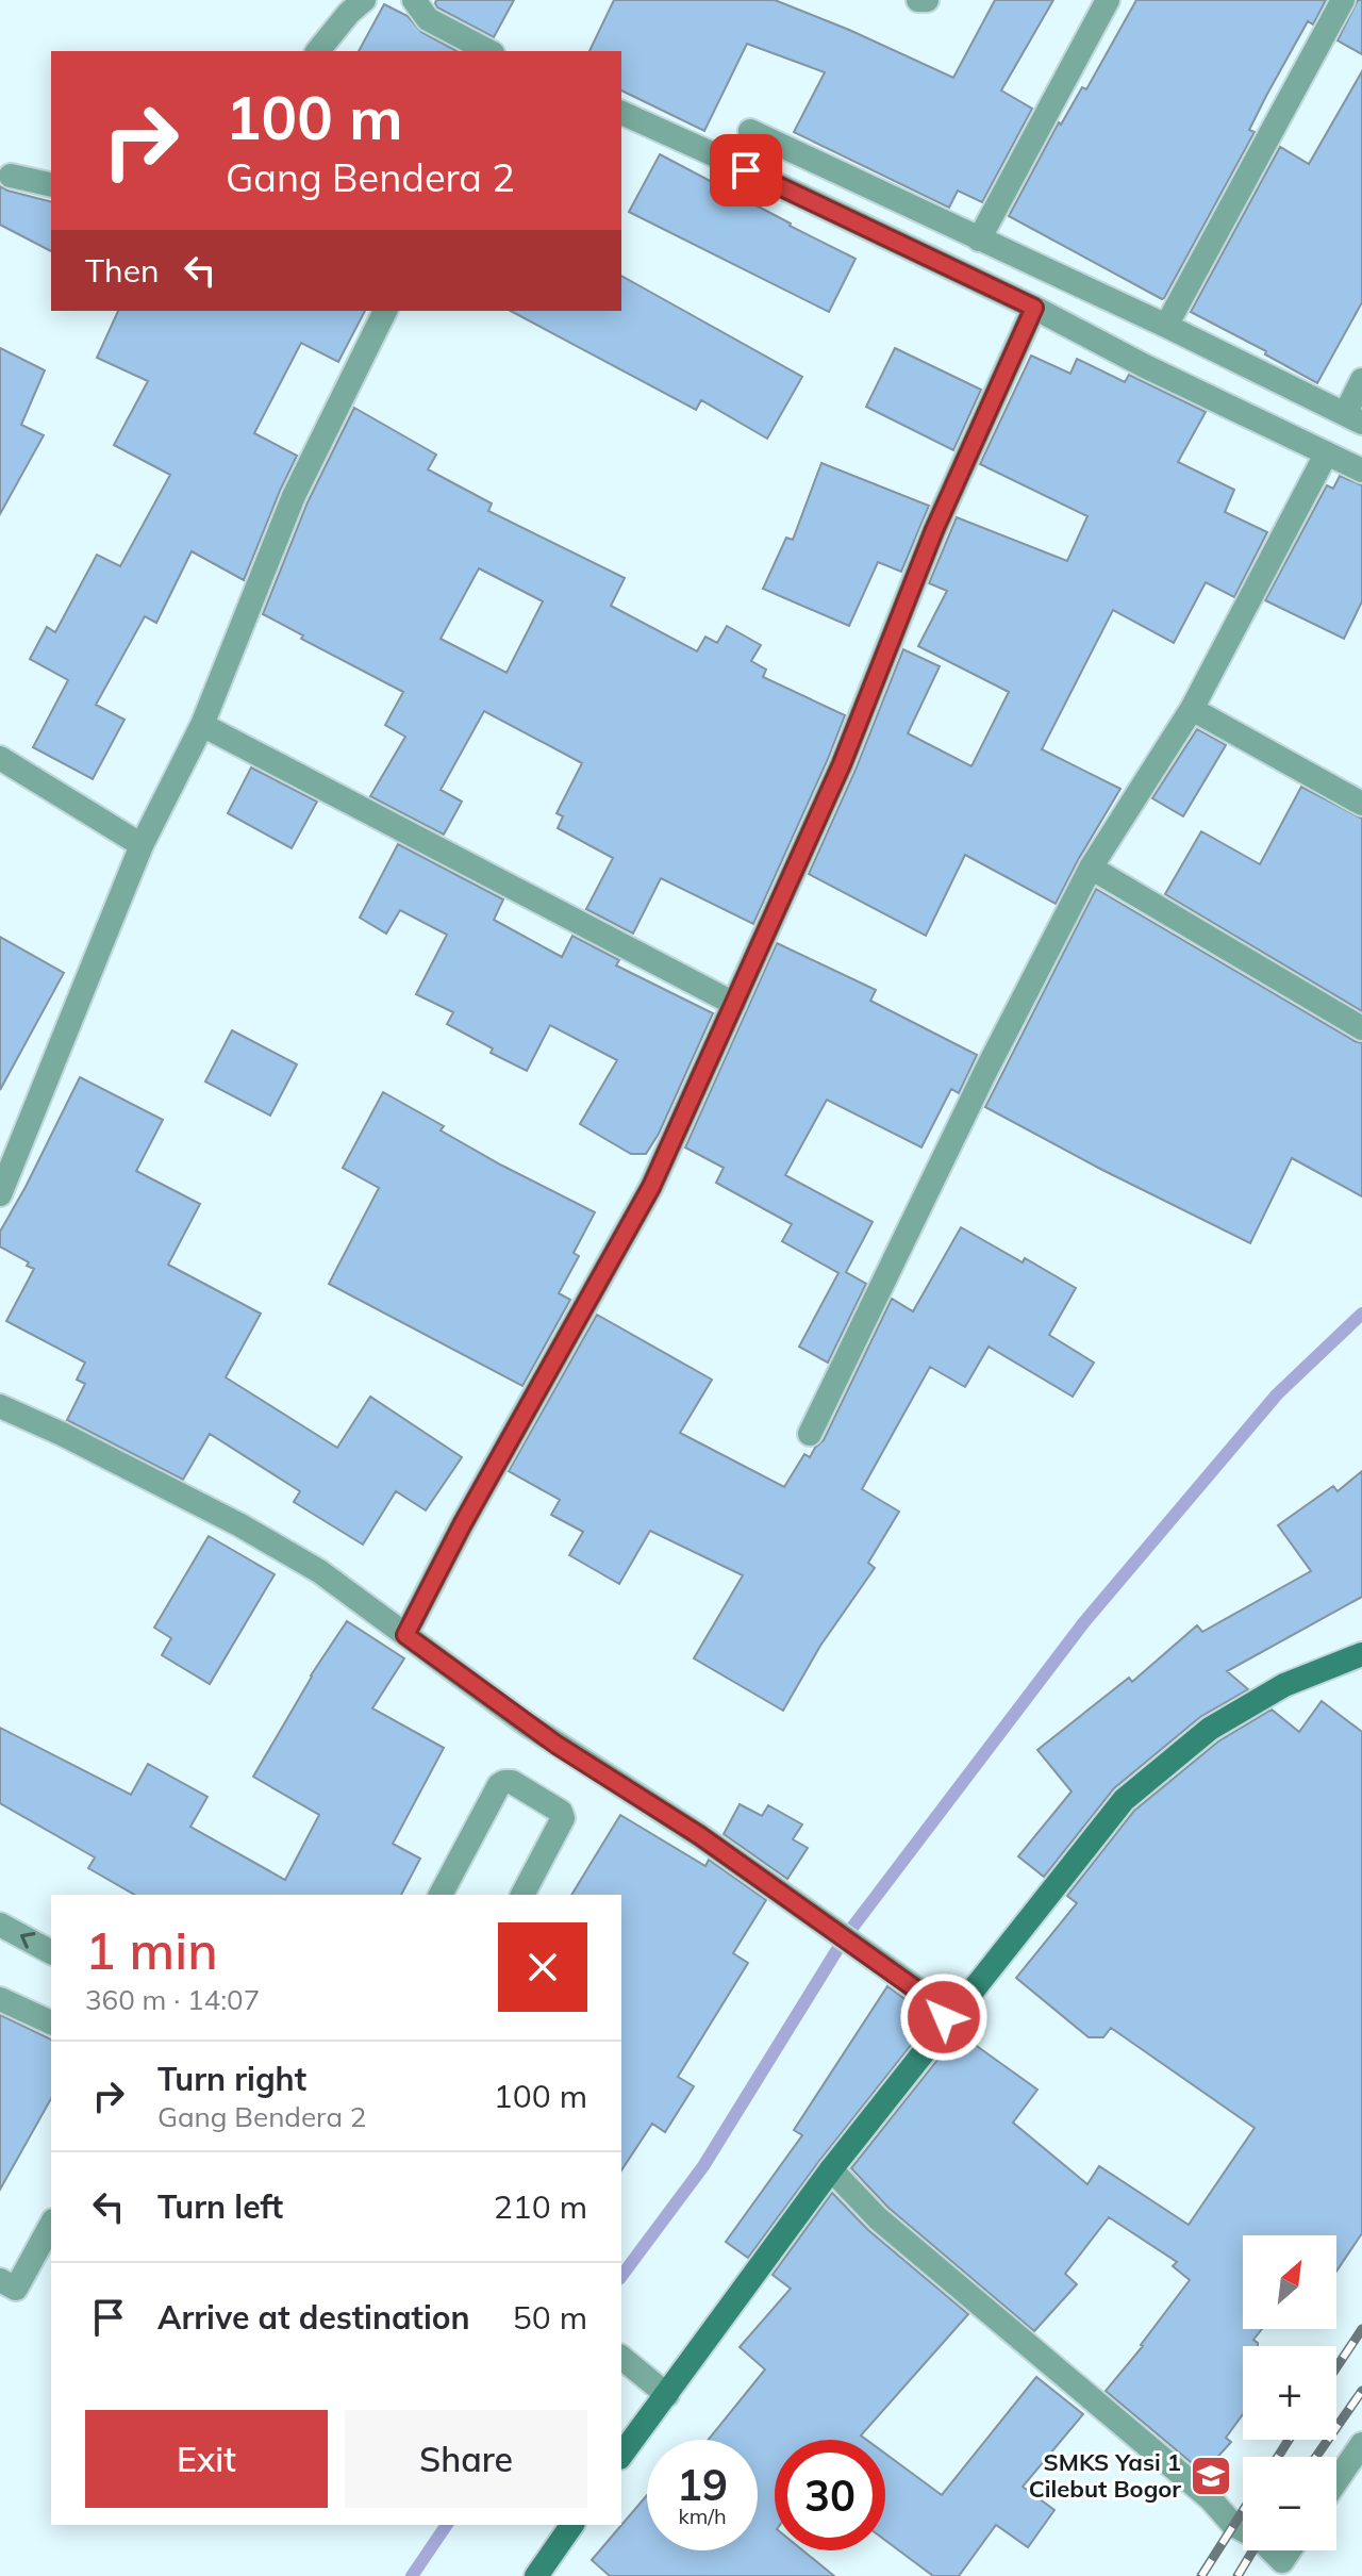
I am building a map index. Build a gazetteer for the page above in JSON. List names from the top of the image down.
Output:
{
  "places": {
    "school or university": ["SMKS Yasi 1 Cilebut Bogor"]
  },
  "north": "top right",
  "page": {
    "turn": ["100 m", "Gang Bendera 2"],
    "then": "Then",
    "heading": ["1 min", "360 m · 14:07"],
    "list": [
      {
        "name": "Turn right",
        "note": "Gang Bendera 2",
        "value": "100 m"
      },
      {
        "name": "Turn left",
        "value": "210 m"
      },
      {
        "name": "Arrive at destination",
        "value": "50 m"
      }
    ],
    "map_buttons": ["+", "−"],
    "buttons": ["Exit", "Share"],
    "speed": "19 km/h",
    "limit": "30"
  }
}
